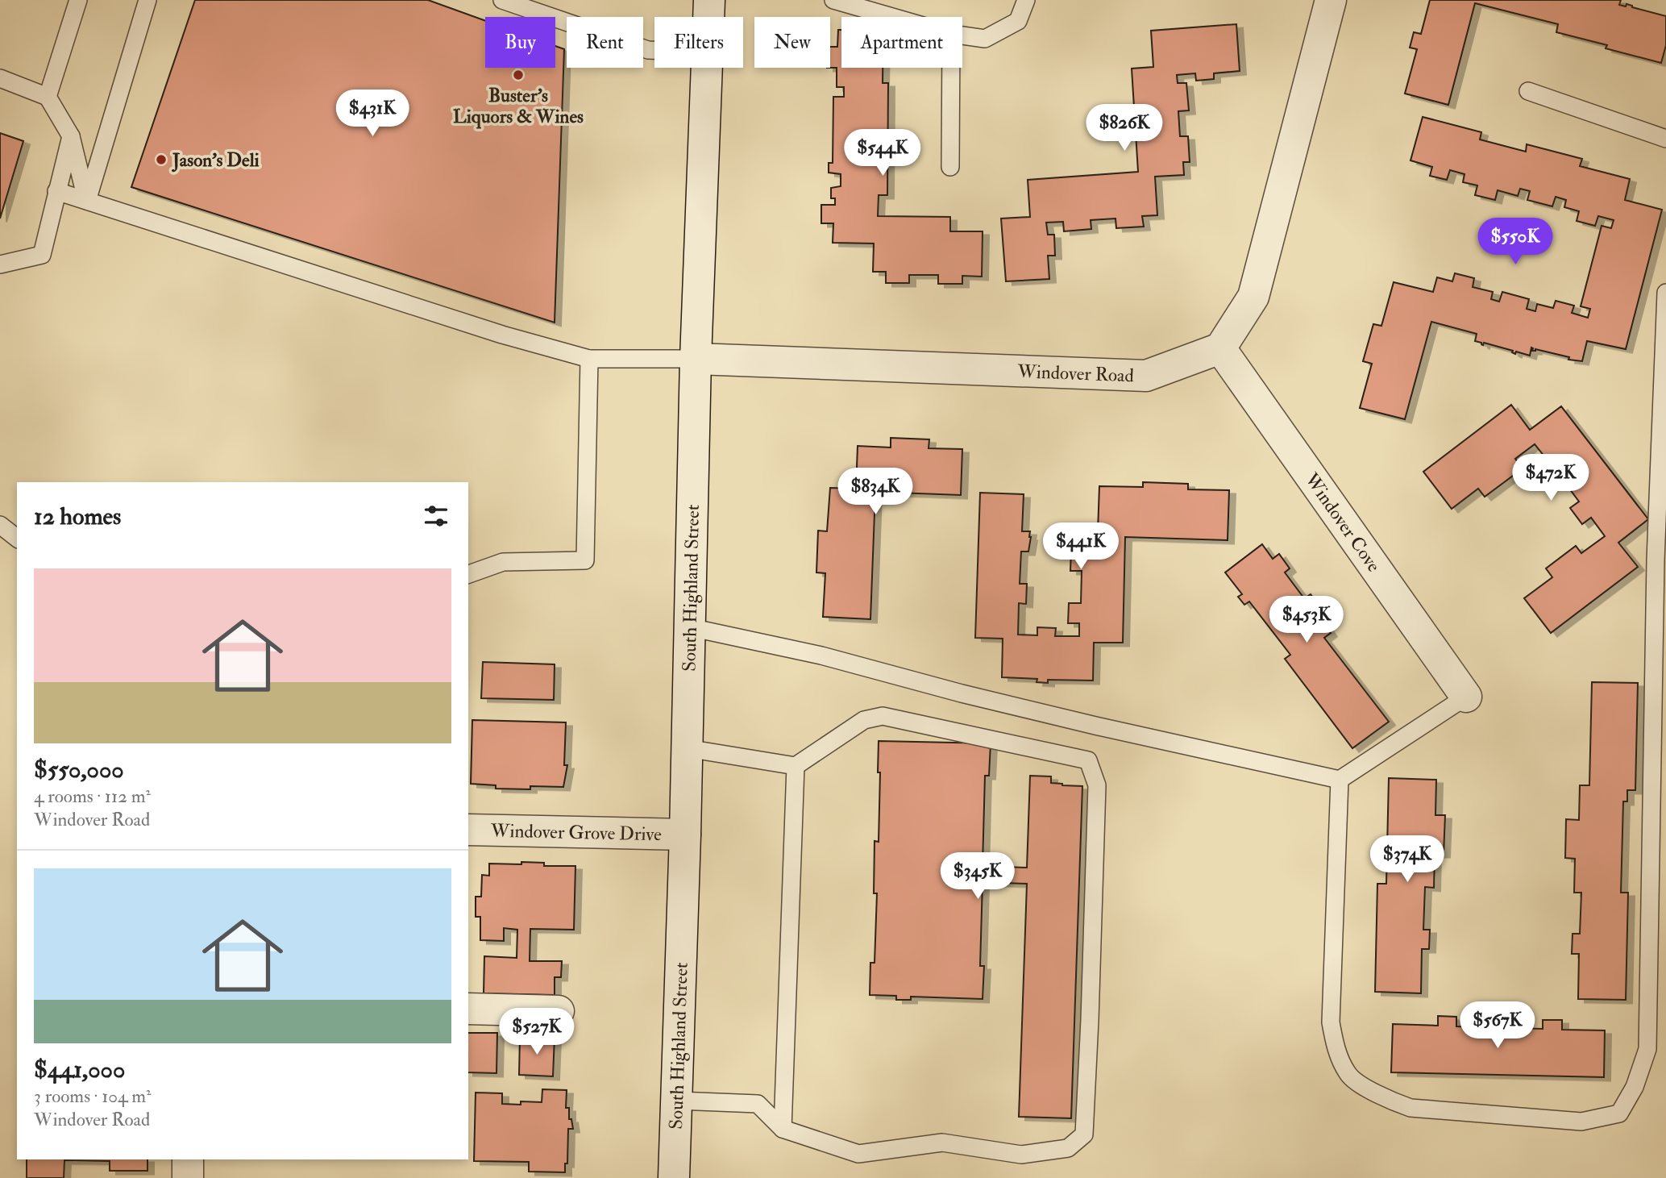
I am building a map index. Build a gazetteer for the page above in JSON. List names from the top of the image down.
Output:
{
  "streets": {
    "street": [
      "Windover Road",
      "Windover Cove",
      "South Highland Street",
      "Windover Grove Drive"
    ]
  },
  "crossings": [
    ["Windover Road", "Windover Cove"],
    ["Windover Road", "South Highland Street"],
    ["South Highland Street", "Windover Grove Drive"]
  ],
  "places": ["Buster's Liquors & Wines", "Jason's Deli"],
  "page": {
    "chip": [
      "Buy",
      "Rent",
      "Filters",
      "New",
      "Apartment"
    ],
    "price": [
      "$431K",
      "$826K",
      "$544K",
      "$550K",
      "$472K",
      "$834K",
      "$441K",
      "$453K",
      "$374K",
      "$345K",
      "$567K",
      "$527K"
    ],
    "heading": "12 homes",
    "list": [
      {
        "name": "$550,000",
        "note": "4 rooms · 112 m² · Windover Road"
      },
      {
        "name": "$441,000",
        "note": "3 rooms · 104 m² · Windover Road"
      }
    ]
  }
}
